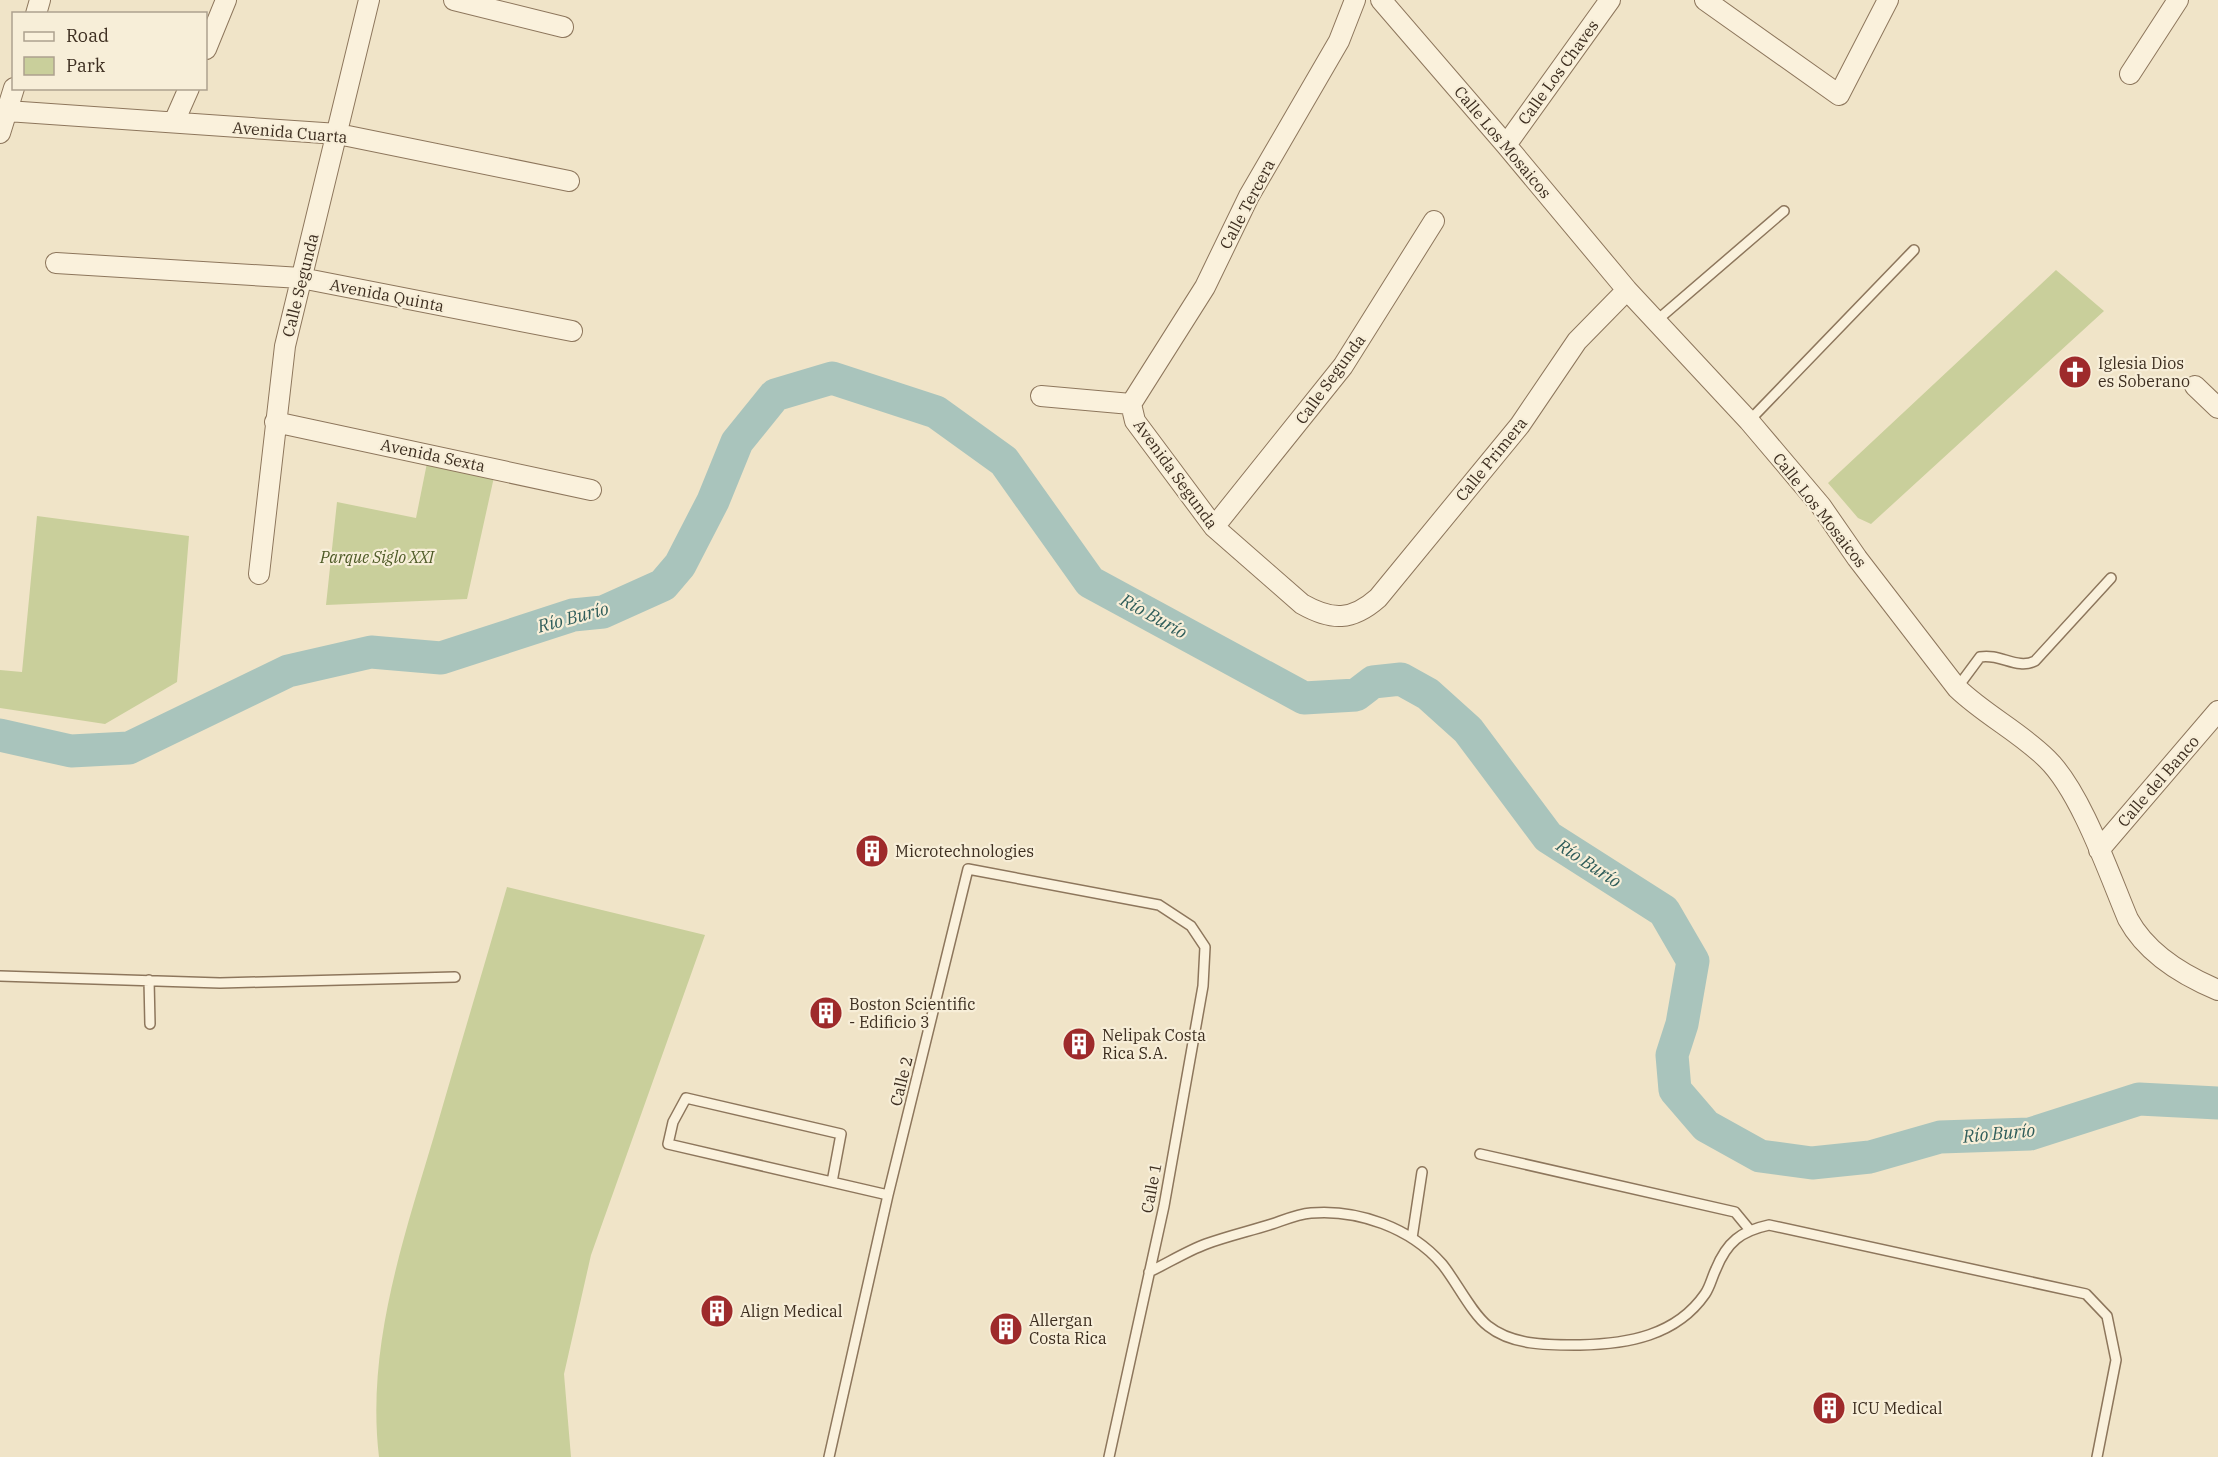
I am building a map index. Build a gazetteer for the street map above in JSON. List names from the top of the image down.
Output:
{
  "streets": {
    "street": [
      "Calle Los Chaves",
      "Avenida Cuarta",
      "Calle Los Mosaicos",
      "Calle Tercera",
      "Calle Segunda",
      "Avenida Quinta",
      "Avenida Sexta",
      "Calle Primera",
      "Avenida Segunda",
      "Calle del Banco"
    ],
    "lane": ["Calle 2", "Calle 1"]
  },
  "crossings": [
    ["Calle Los Chaves", "Calle Los Mosaicos"],
    ["Avenida Cuarta", "Calle Segunda"],
    ["Calle Los Mosaicos", "Calle Primera"],
    ["Calle Los Mosaicos", "Calle del Banco"],
    ["Calle Tercera", "Avenida Segunda"],
    ["Calle Segunda", "Avenida Quinta"],
    ["Calle Segunda", "Avenida Sexta"],
    ["Calle Segunda", "Avenida Segunda"],
    ["Calle Primera", "Avenida Segunda"],
    ["Calle 2", "Calle 1"]
  ],
  "water": ["Río Burío"],
  "parks": ["Parque Siglo XXI"],
  "places": {
    "church": ["Iglesia Dios es Soberano"],
    "building": [
      "Microtechnologies",
      "Boston Scientific - Edificio 3",
      "Nelipak Costa Rica S.A.",
      "Align Medical",
      "Allergan Costa Rica",
      "ICU Medical"
    ]
  },
  "legend": ["Road", "Park"]
}
